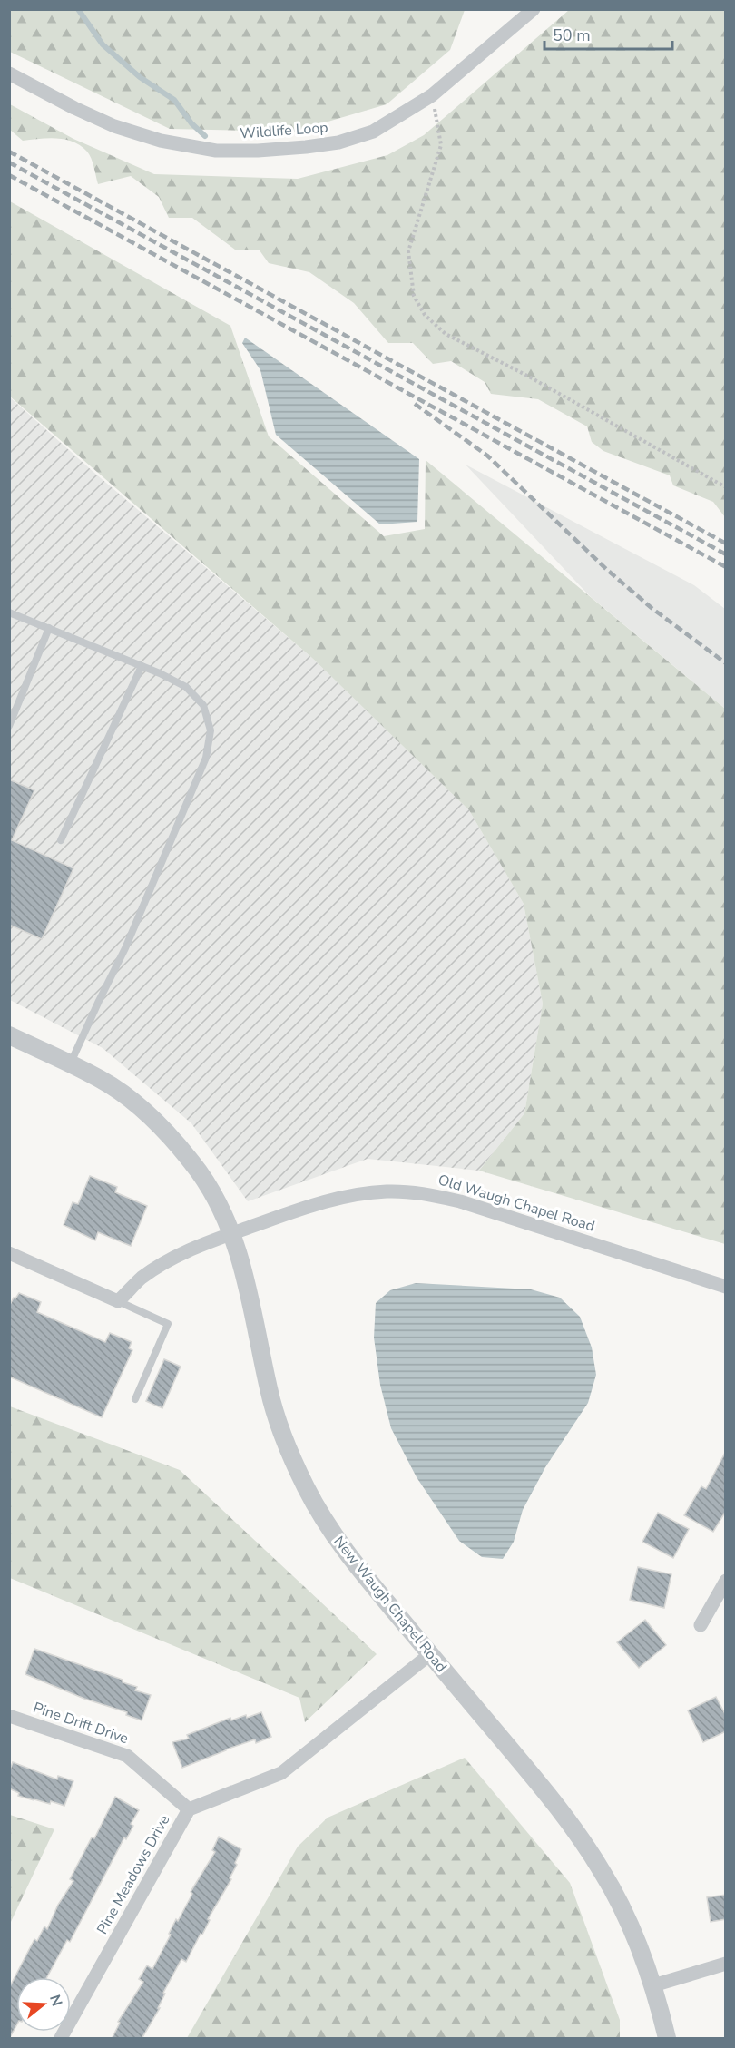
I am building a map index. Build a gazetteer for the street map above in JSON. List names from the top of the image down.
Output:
{
  "streets": {
    "street": [
      "Wildlife Loop",
      "Old Waugh Chapel Road",
      "New Waugh Chapel Road",
      "Pine Drift Drive",
      "Pine Meadows Drive"
    ]
  },
  "crossings": [
    ["Old Waugh Chapel Road", "New Waugh Chapel Road"],
    ["New Waugh Chapel Road", "Pine Meadows Drive"],
    ["Pine Drift Drive", "Pine Meadows Drive"]
  ],
  "scale_bar": "50 m",
  "north": "right"
}
